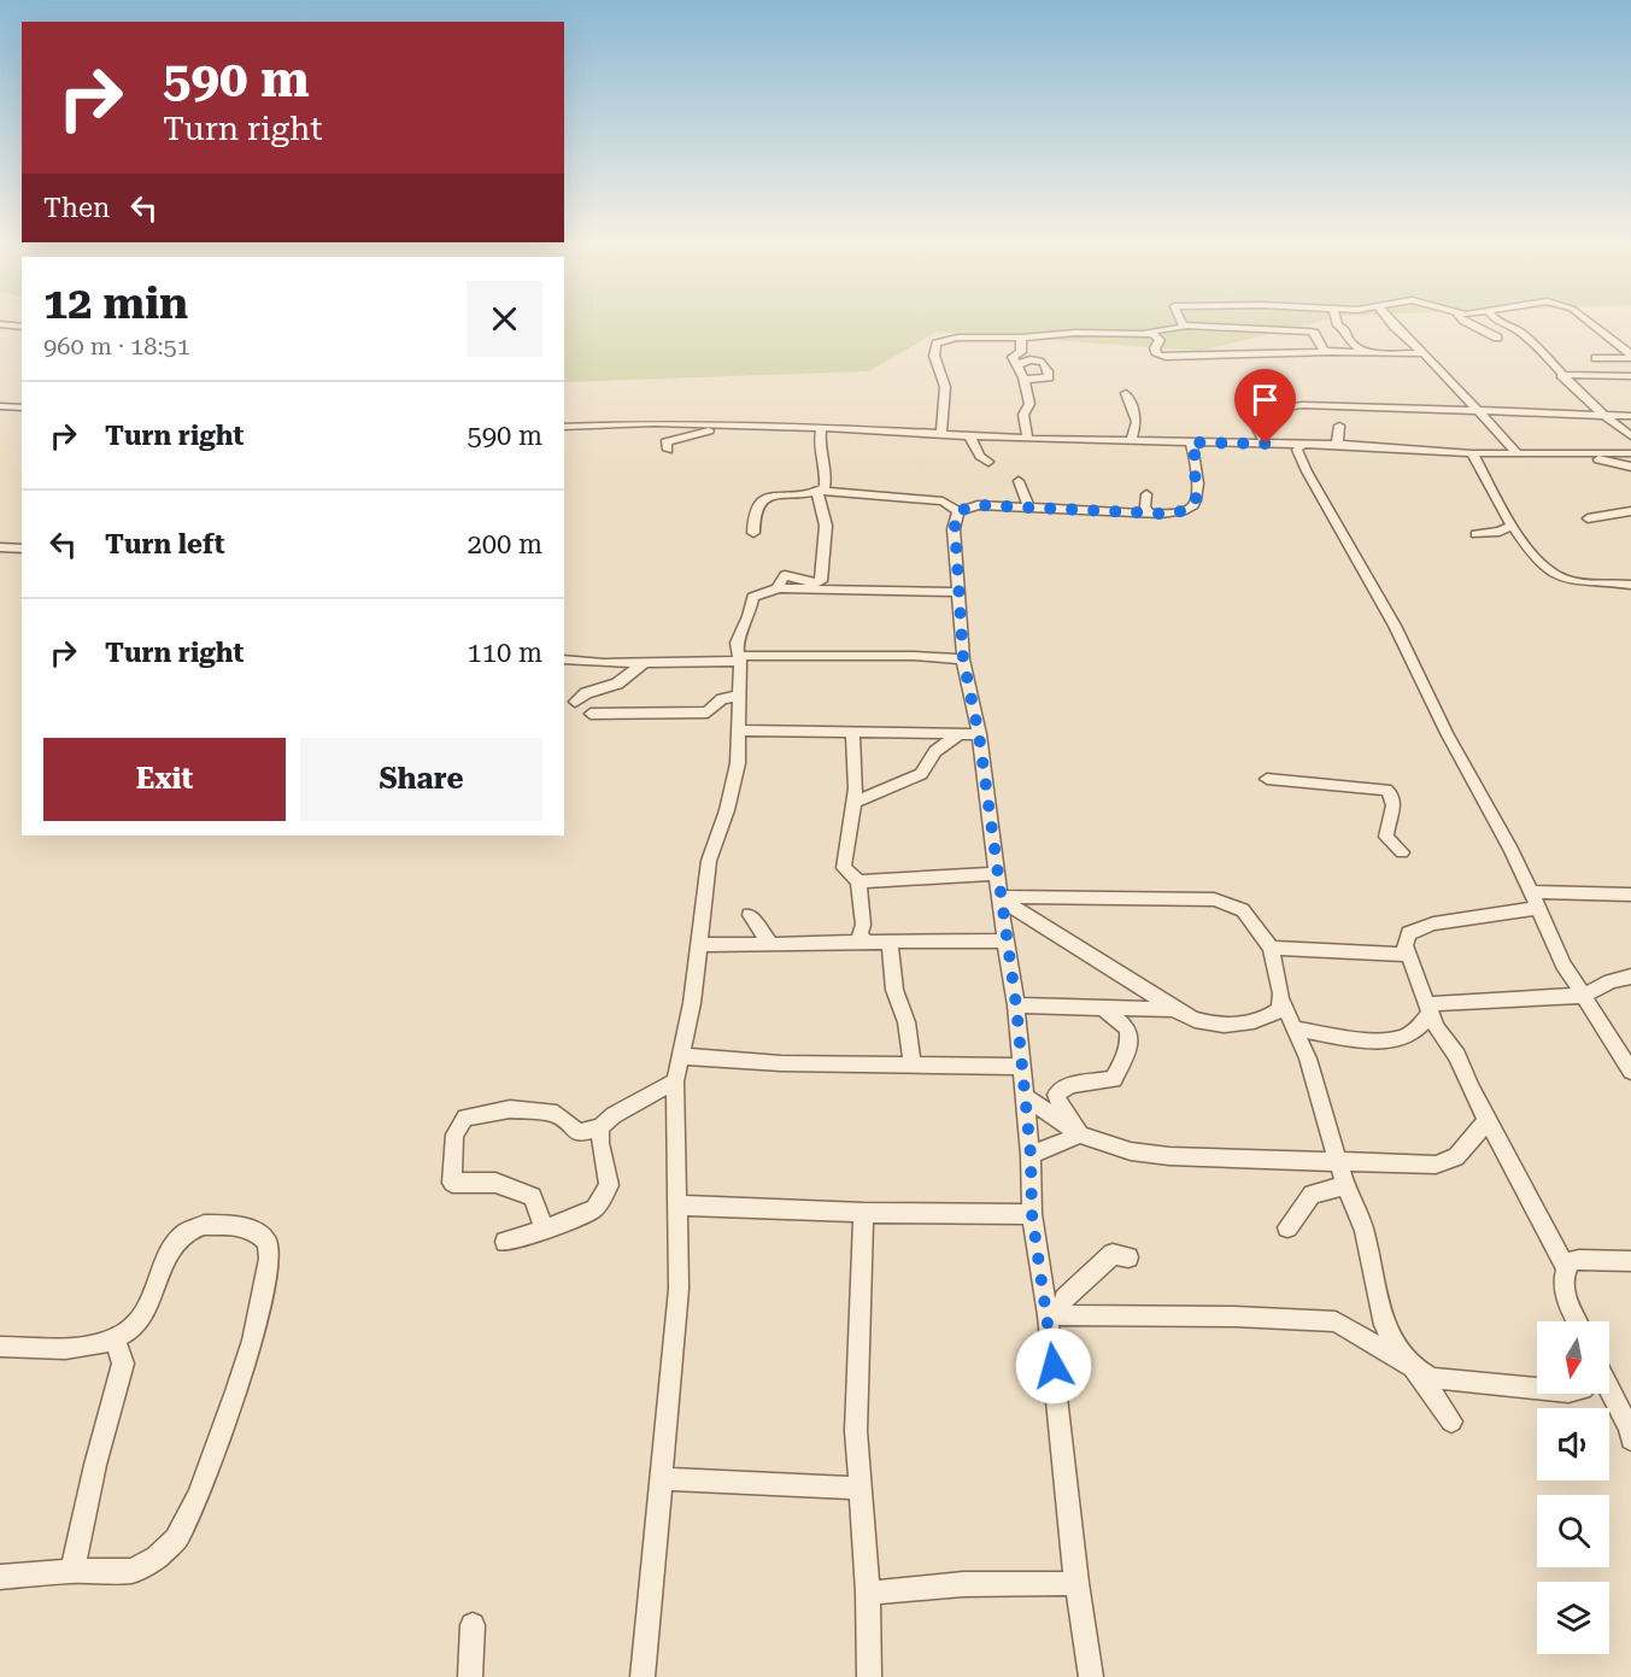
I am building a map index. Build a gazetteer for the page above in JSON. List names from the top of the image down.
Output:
{
  "north": "bottom",
  "page": {
    "turn": ["590 m", "Turn right"],
    "then": "Then",
    "heading": ["12 min", "960 m · 18:51"],
    "list": [
      {
        "name": "Turn right",
        "value": "590 m"
      },
      {
        "name": "Turn left",
        "value": "200 m"
      },
      {
        "name": "Turn right",
        "value": "110 m"
      }
    ],
    "buttons": ["Exit", "Share"]
  }
}
